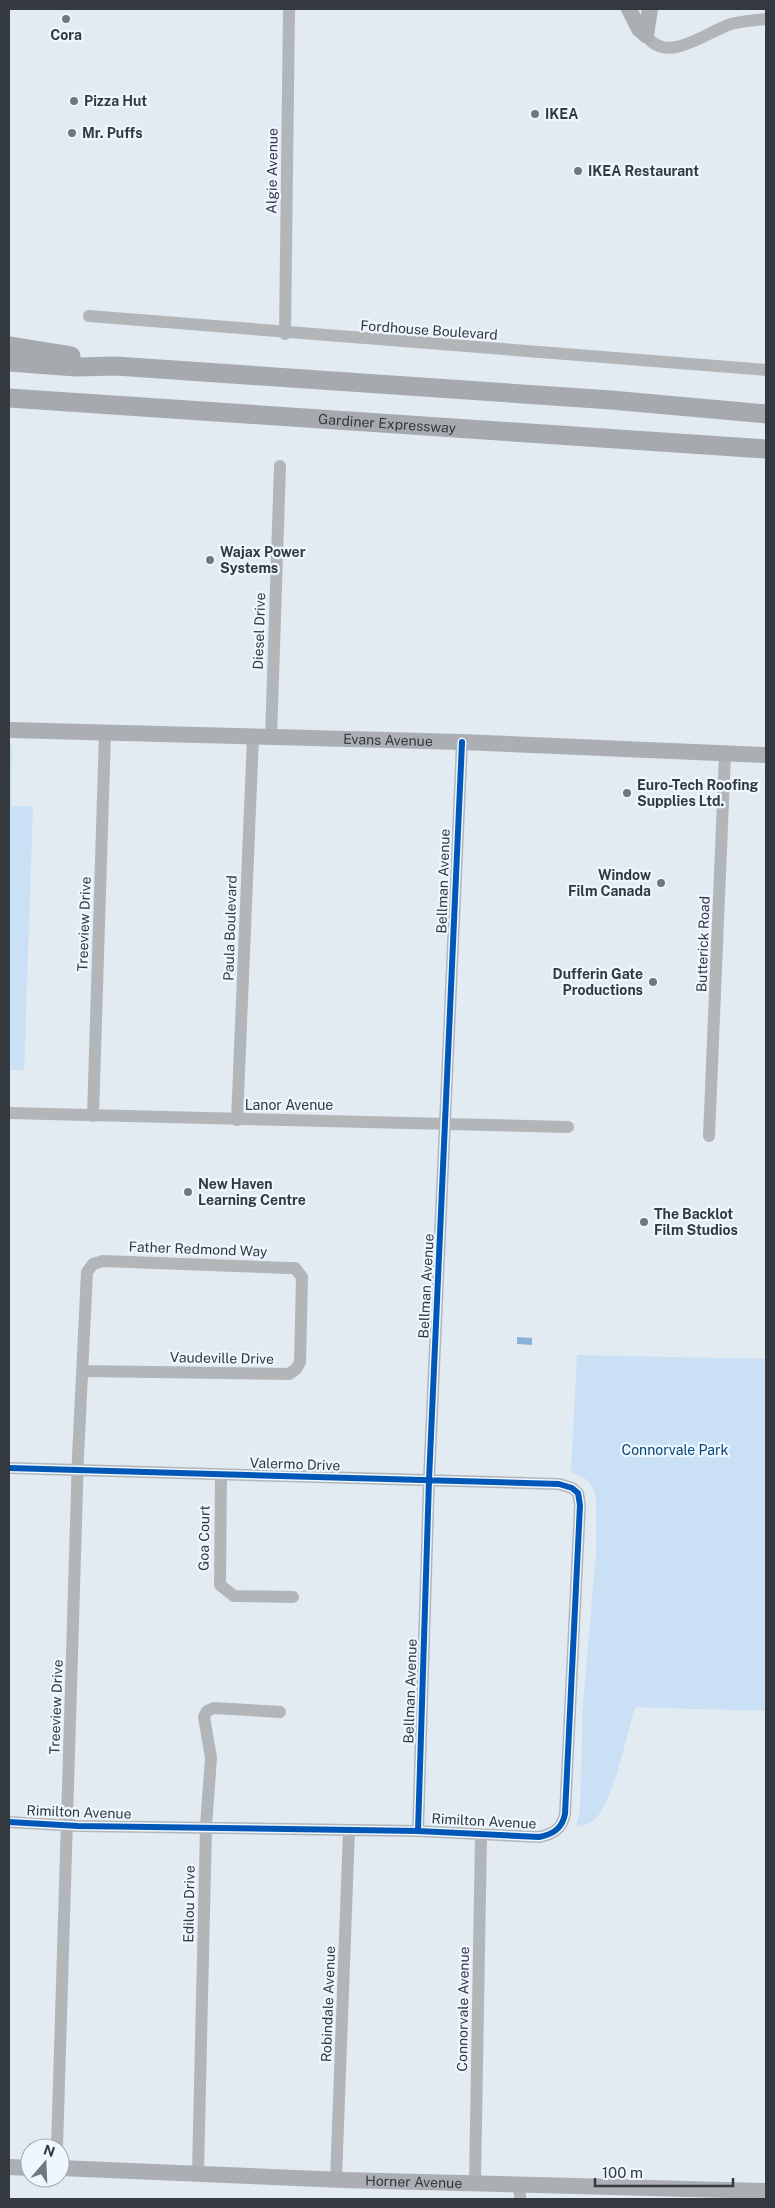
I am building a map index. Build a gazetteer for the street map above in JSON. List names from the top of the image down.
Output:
{
  "streets": {
    "highway": ["Gardiner Expressway"],
    "main road": ["Evans Avenue", "Horner Avenue"],
    "street": [
      "Algie Avenue",
      "Fordhouse Boulevard",
      "Diesel Drive",
      "Bellman Avenue",
      "Treeview Drive",
      "Paula Boulevard",
      "Butterick Road",
      "Lanor Avenue",
      "Father Redmond Way",
      "Vaudeville Drive",
      "Valermo Drive",
      "Goa Court",
      "Rimilton Avenue",
      "Edilou Drive",
      "Robindale Avenue",
      "Connorvale Avenue"
    ]
  },
  "crossings": [
    ["Algie Avenue", "Fordhouse Boulevard"],
    ["Diesel Drive", "Evans Avenue"],
    ["Evans Avenue", "Bellman Avenue"],
    ["Evans Avenue", "Treeview Drive"],
    ["Evans Avenue", "Paula Boulevard"],
    ["Evans Avenue", "Butterick Road"],
    ["Bellman Avenue", "Lanor Avenue"],
    ["Bellman Avenue", "Valermo Drive"],
    ["Bellman Avenue", "Rimilton Avenue"],
    ["Treeview Drive", "Lanor Avenue"],
    ["Treeview Drive", "Father Redmond Way"],
    ["Treeview Drive", "Vaudeville Drive"],
    ["Treeview Drive", "Valermo Drive"],
    ["Treeview Drive", "Rimilton Avenue"],
    ["Paula Boulevard", "Lanor Avenue"],
    ["Father Redmond Way", "Vaudeville Drive"],
    ["Valermo Drive", "Goa Court"],
    ["Valermo Drive", "Rimilton Avenue"],
    ["Rimilton Avenue", "Edilou Drive"],
    ["Rimilton Avenue", "Robindale Avenue"],
    ["Rimilton Avenue", "Connorvale Avenue"],
    ["Edilou Drive", "Horner Avenue"],
    ["Robindale Avenue", "Horner Avenue"],
    ["Connorvale Avenue", "Horner Avenue"]
  ],
  "parks": ["Connorvale Park"],
  "places": [
    "Cora",
    "Pizza Hut",
    "IKEA",
    "Mr. Puffs",
    "IKEA Restaurant",
    "Wajax Power Systems",
    "Euro-Tech Roofing Supplies Ltd.",
    "Window Film Canada",
    "Dufferin Gate Productions",
    "New Haven Learning Centre",
    "The Backlot Film Studios"
  ],
  "scale_bar": "100 m",
  "north": "top"
}
